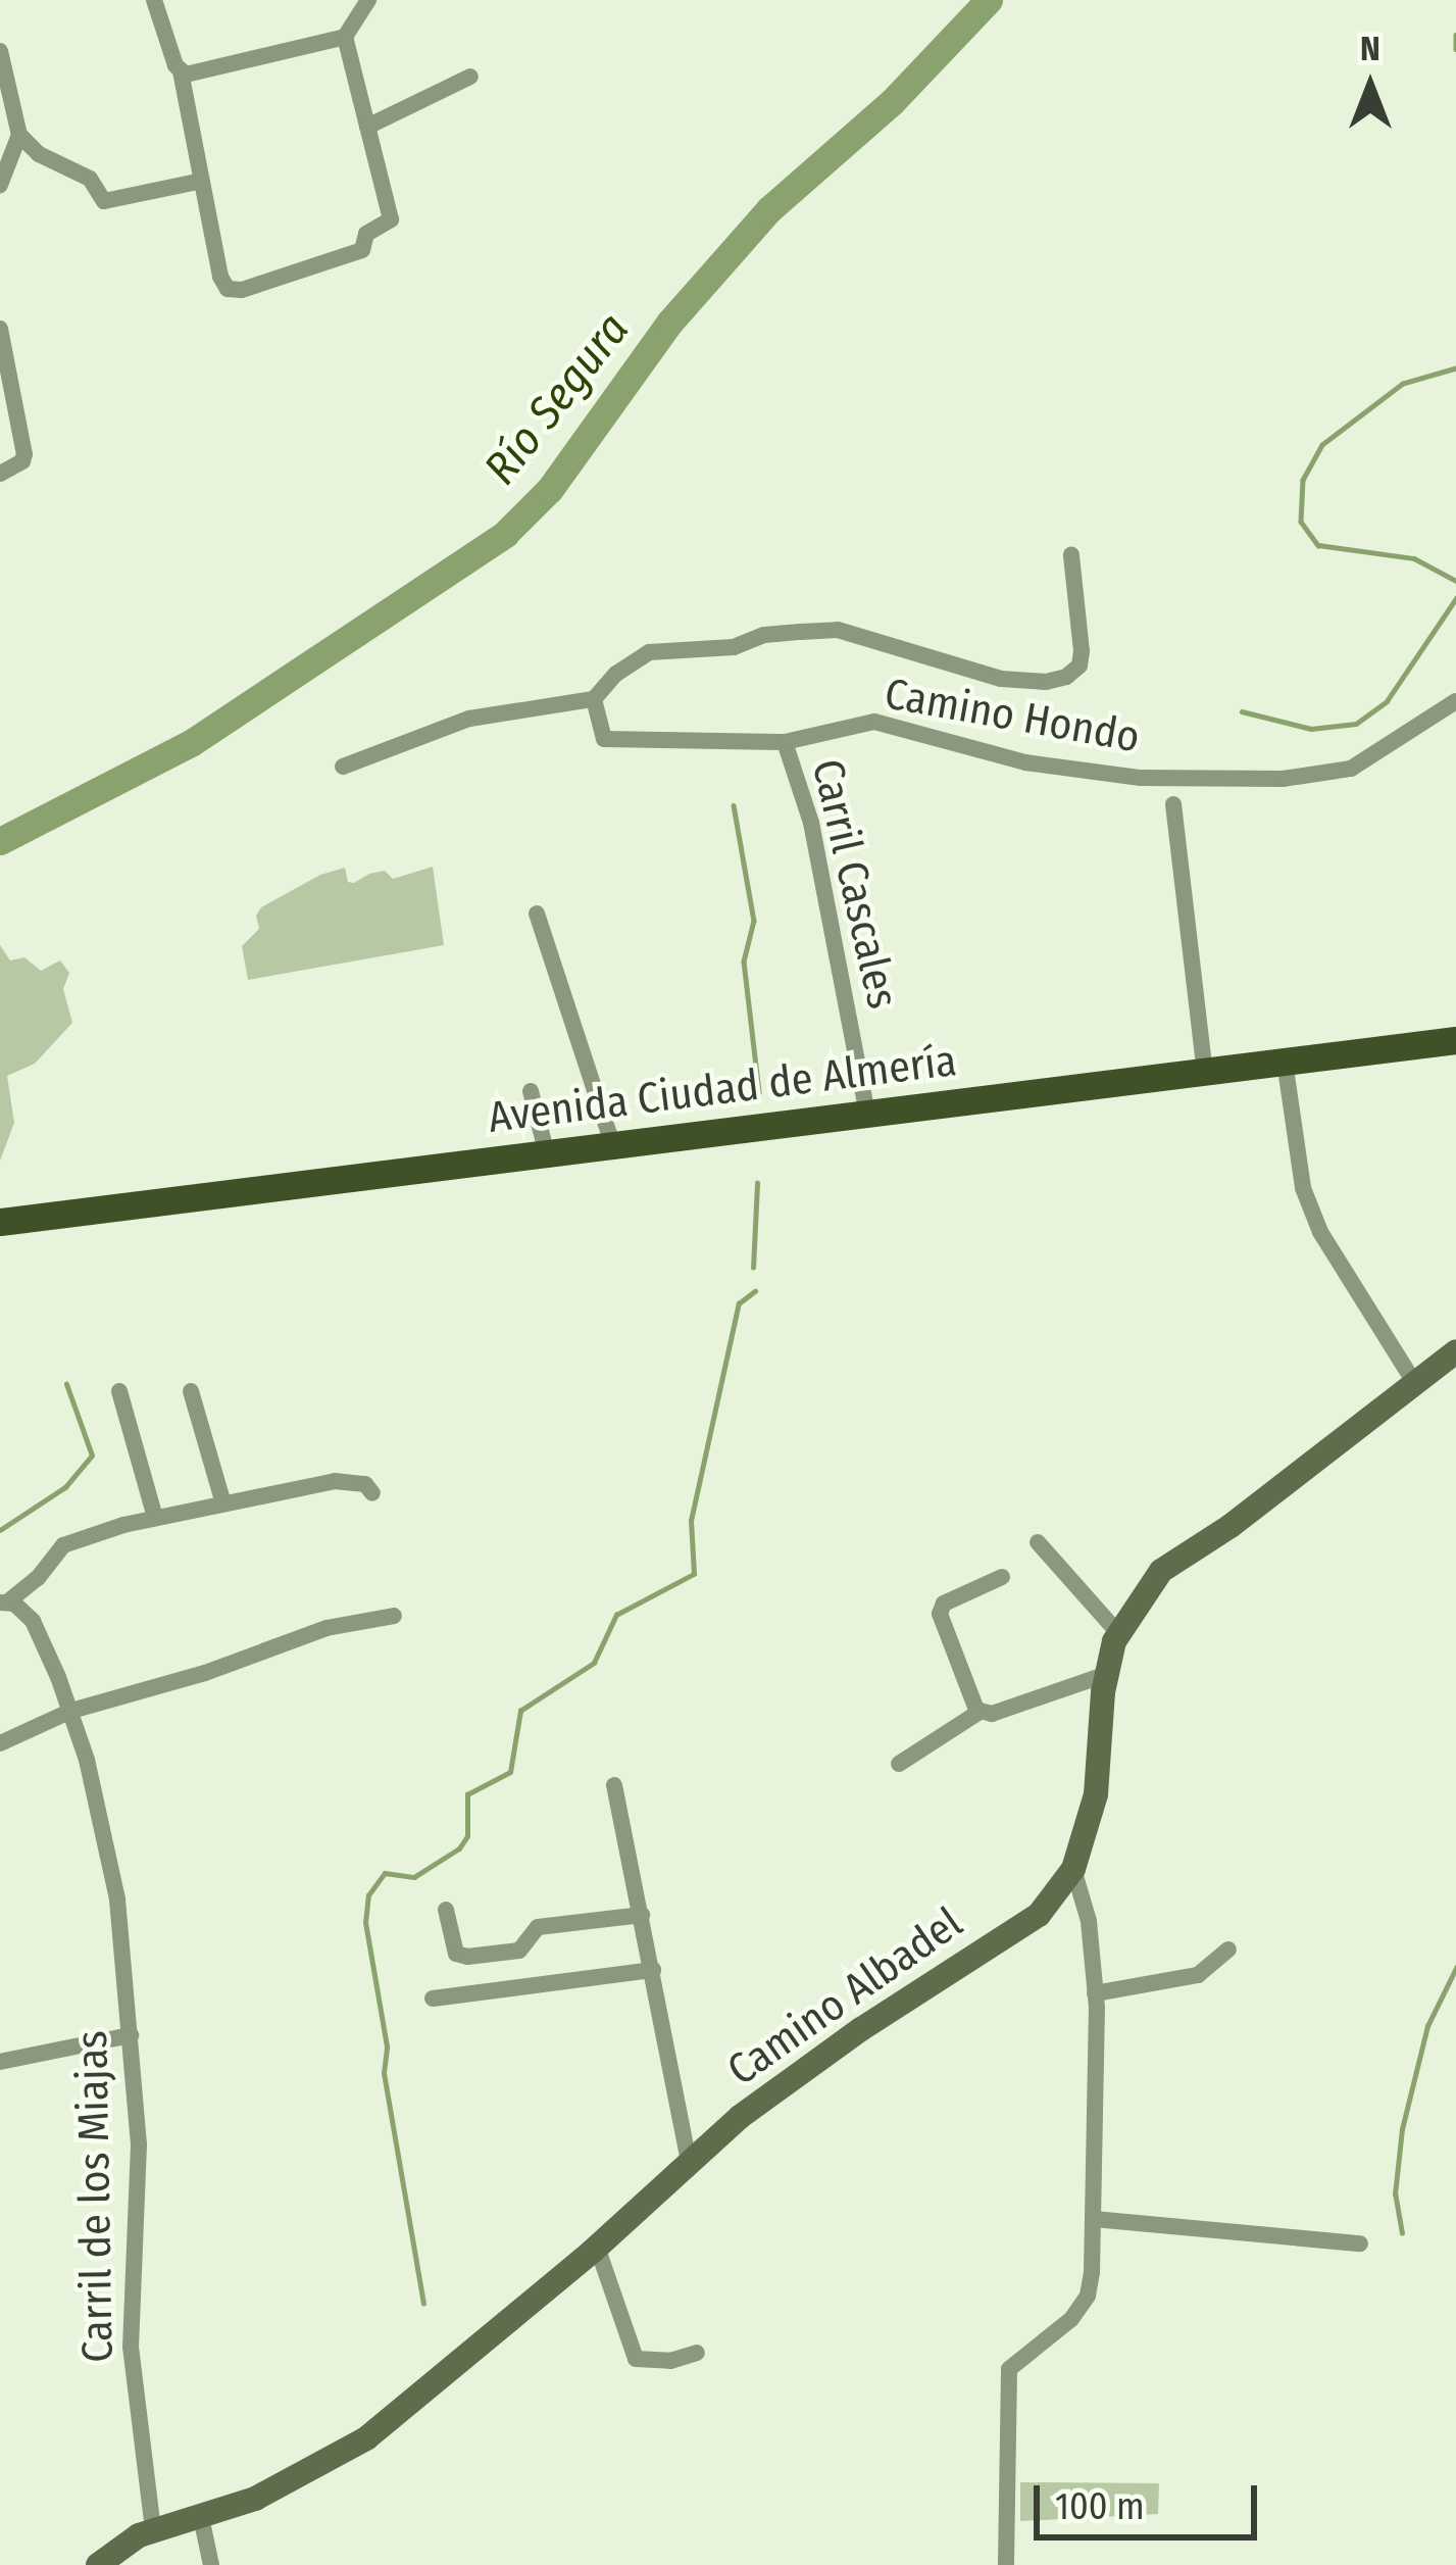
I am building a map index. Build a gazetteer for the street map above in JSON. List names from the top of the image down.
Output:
{
  "streets": {
    "main road": ["Avenida Ciudad de Almería", "Camino Albadel"],
    "street": ["Camino Hondo", "Carril Cascales", "Carril de los Miajas"]
  },
  "crossings": [
    ["Camino Hondo", "Carril Cascales"],
    ["Carril Cascales", "Avenida Ciudad de Almería"],
    ["Camino Albadel", "Carril de los Miajas"]
  ],
  "water": ["Río Segura"],
  "scale_bar": "100 m",
  "north": "top"
}
